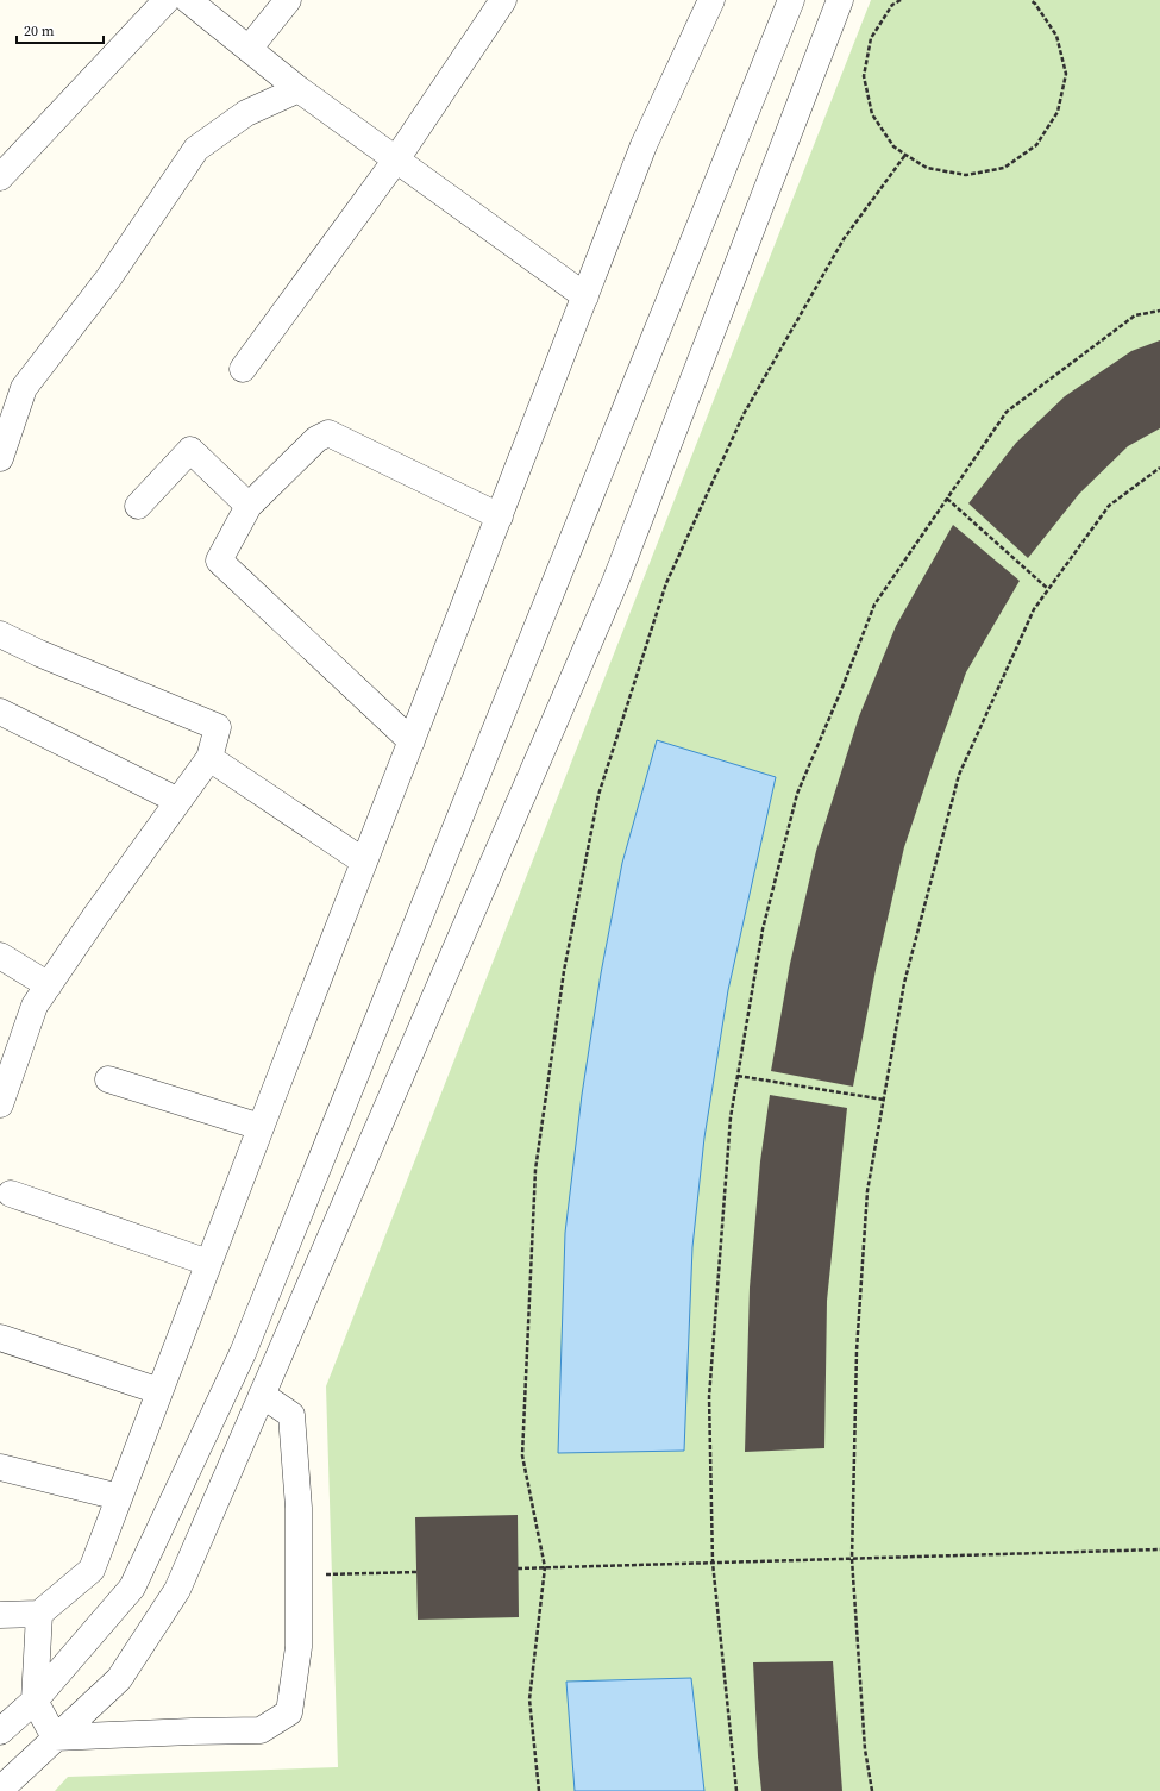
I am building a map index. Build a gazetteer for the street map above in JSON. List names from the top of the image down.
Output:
{
  "scale_bar": "20 m"
}
